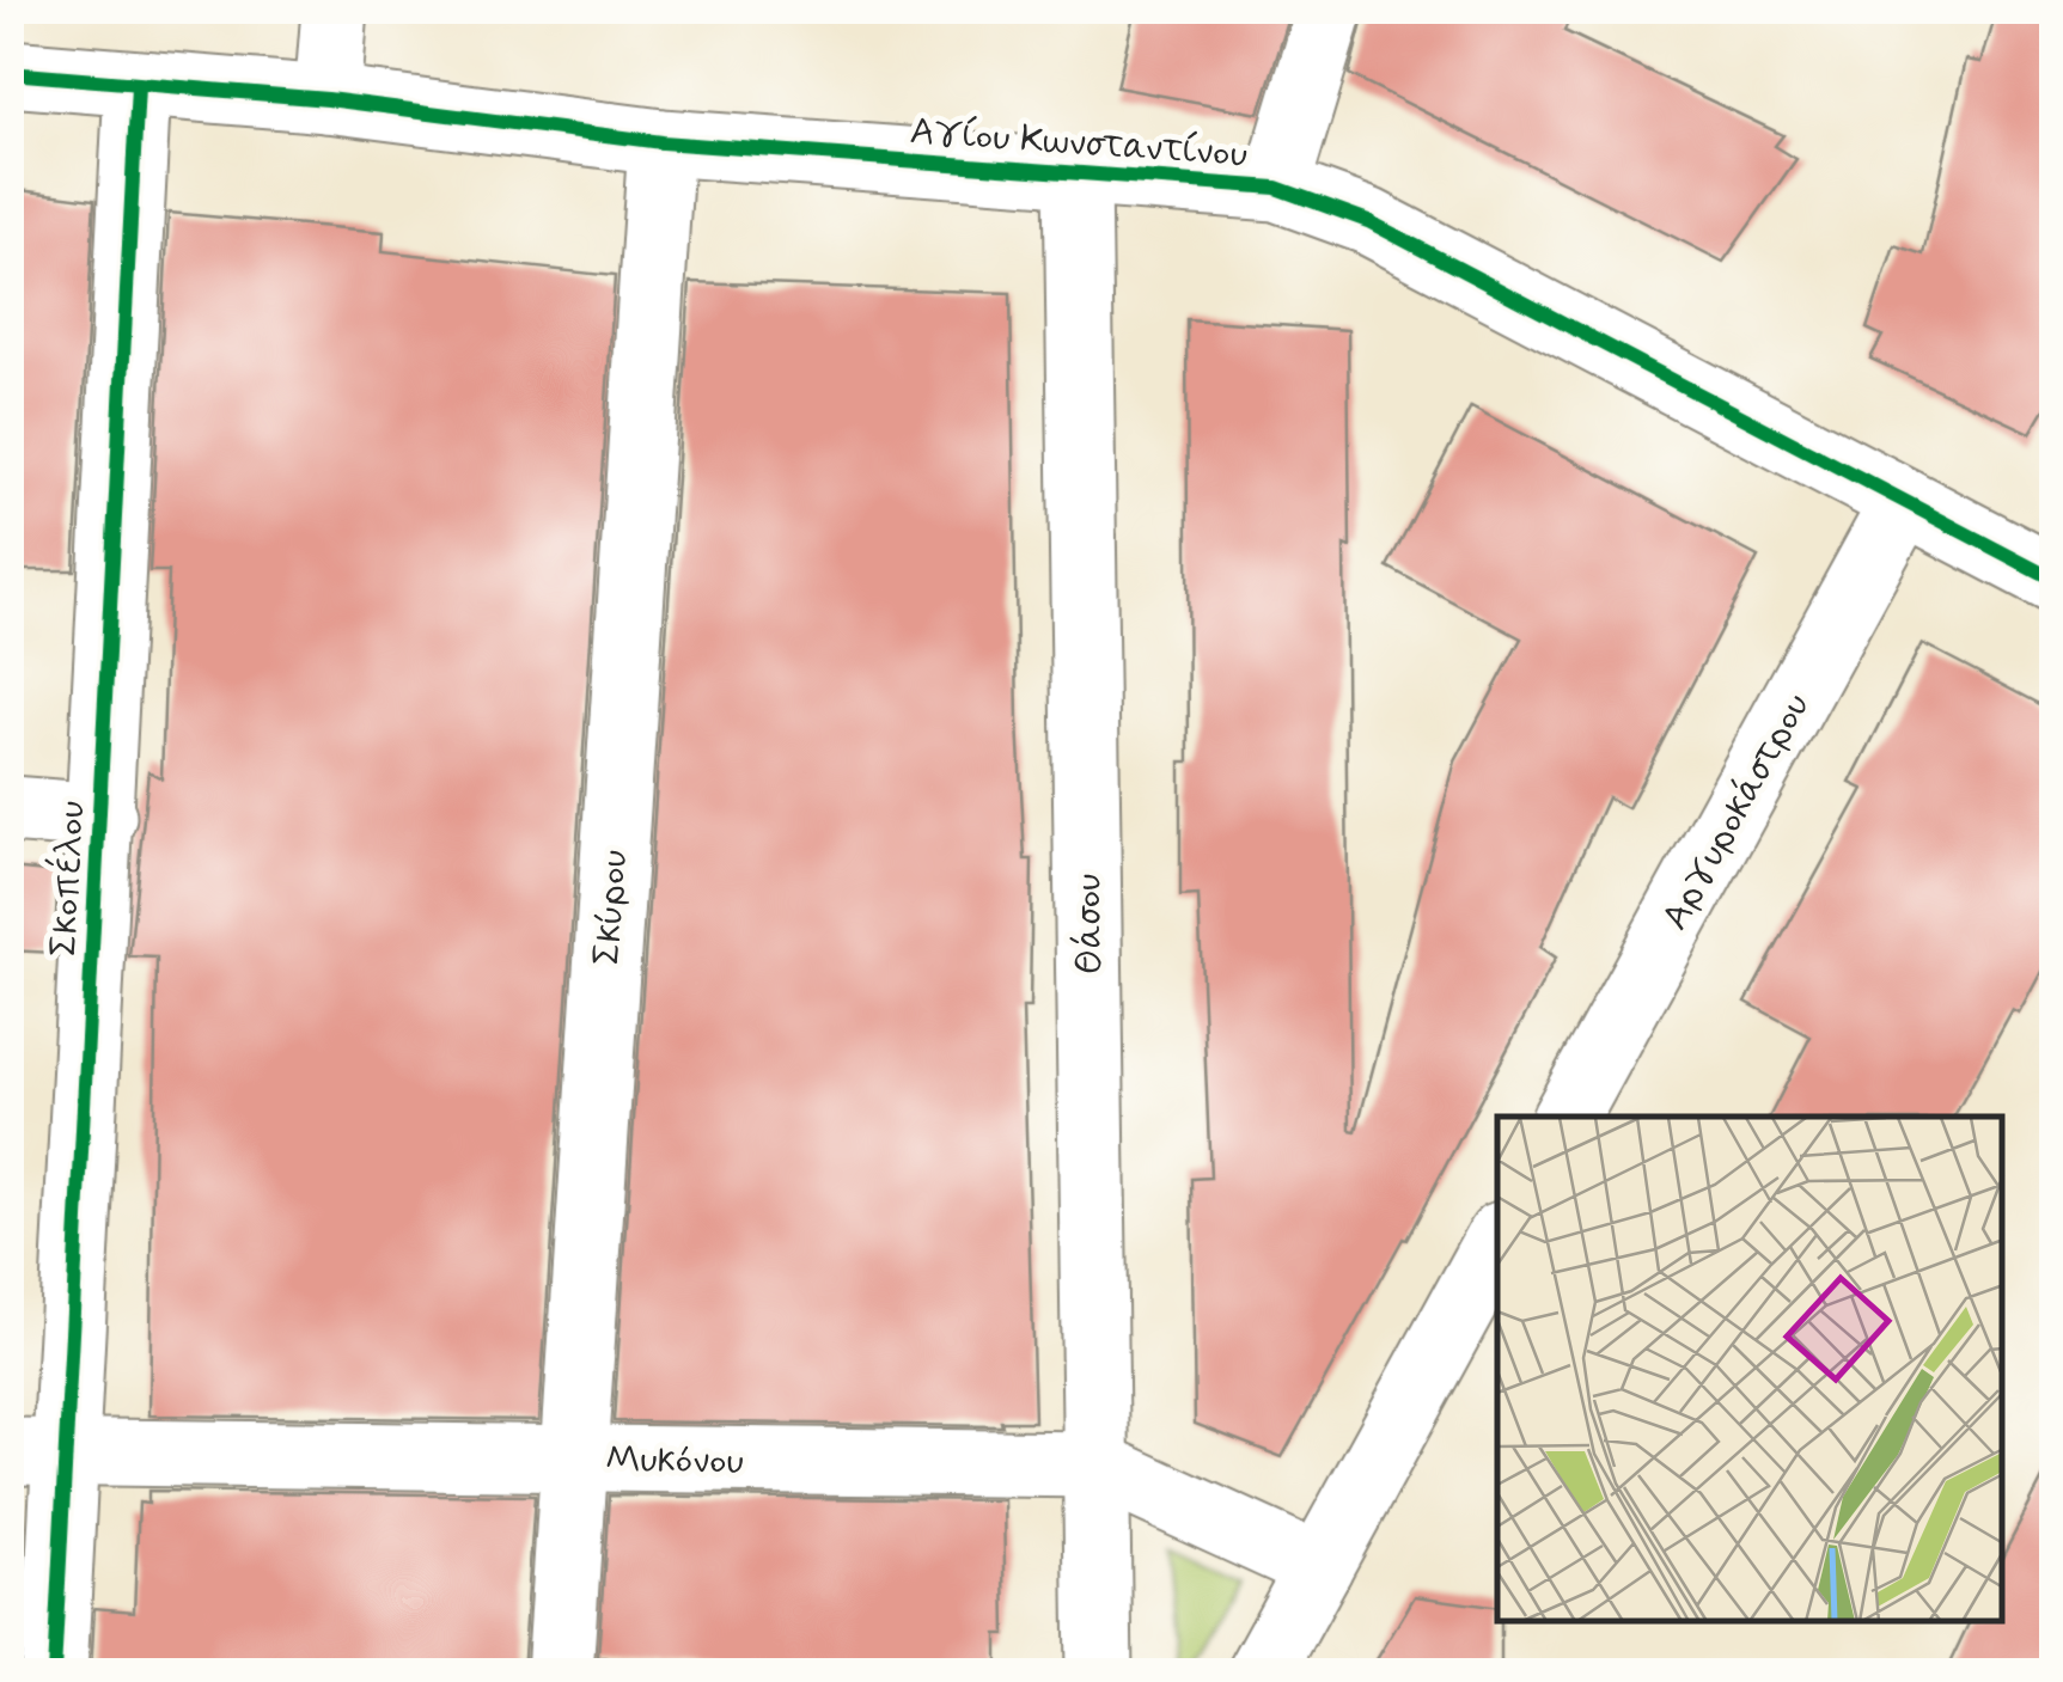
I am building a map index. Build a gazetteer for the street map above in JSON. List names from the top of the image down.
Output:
{
  "streets": {
    "street": [
      "Αγίου Κωνσταντίνου",
      "Αργυροκάστρου",
      "Σκοπέλου",
      "Σκύρου",
      "Θάσου",
      "Μυκόνου"
    ]
  },
  "crossings": [
    ["Αγίου Κωνσταντίνου", "Αργυροκάστρου"],
    ["Αγίου Κωνσταντίνου", "Σκοπέλου"],
    ["Αγίου Κωνσταντίνου", "Σκύρου"],
    ["Αγίου Κωνσταντίνου", "Θάσου"],
    ["Σκοπέλου", "Μυκόνου"],
    ["Σκύρου", "Μυκόνου"],
    ["Θάσου", "Μυκόνου"]
  ]
}
